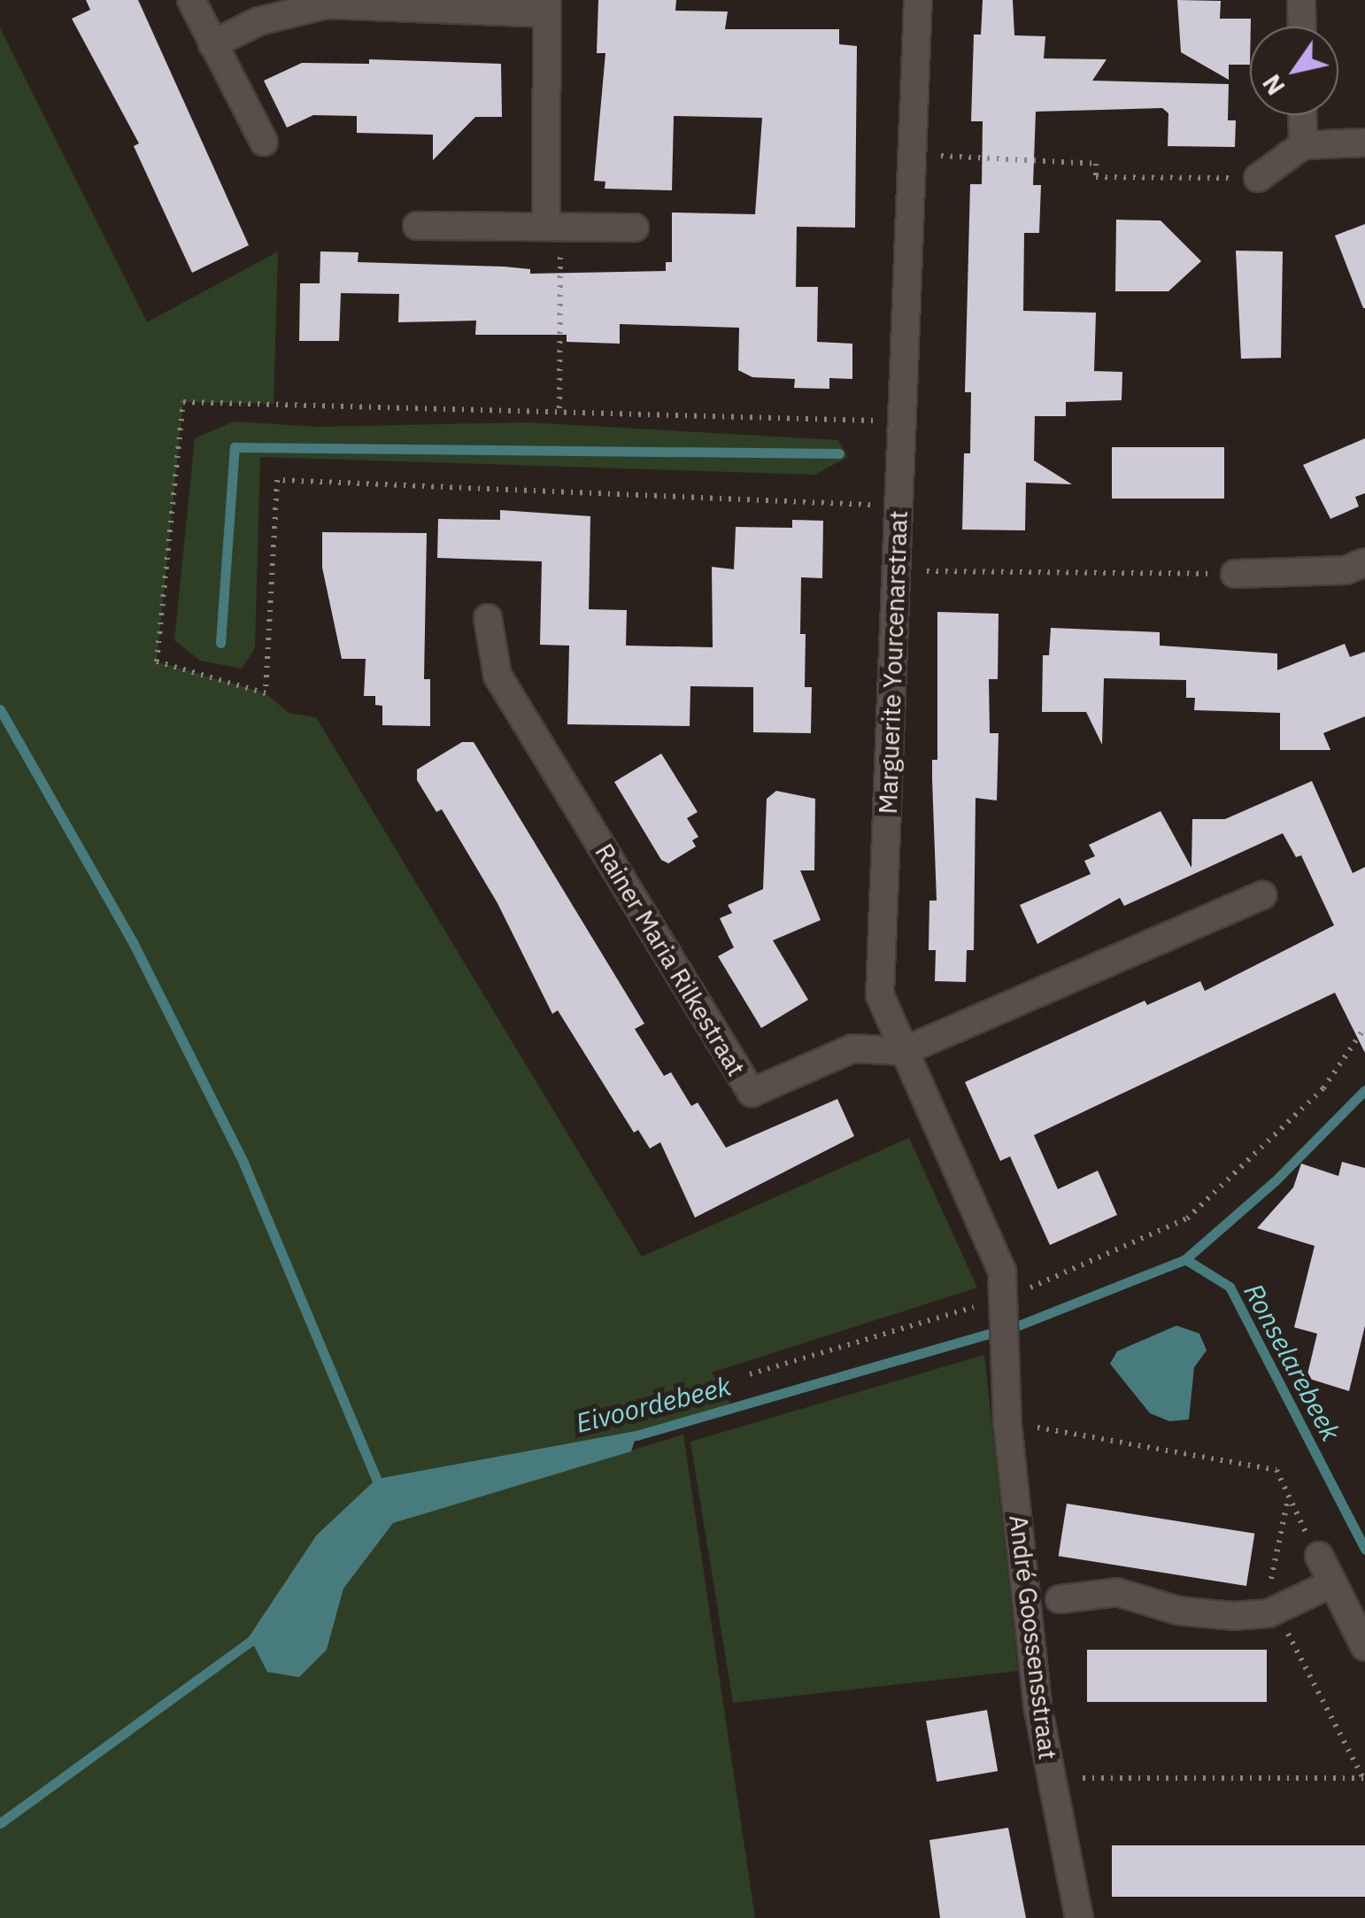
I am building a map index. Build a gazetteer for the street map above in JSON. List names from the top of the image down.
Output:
{
  "streets": {
    "street": ["Marguerite Yourcenarstraat", "Rainer Maria Rilkestraat", "André Goossensstraat"]
  },
  "crossings": [
    ["Marguerite Yourcenarstraat", "Rainer Maria Rilkestraat"],
    ["Marguerite Yourcenarstraat", "André Goossensstraat"]
  ],
  "water": ["Ronselarebeek", "Eivoordebeek"],
  "north": "bottom left"
}
